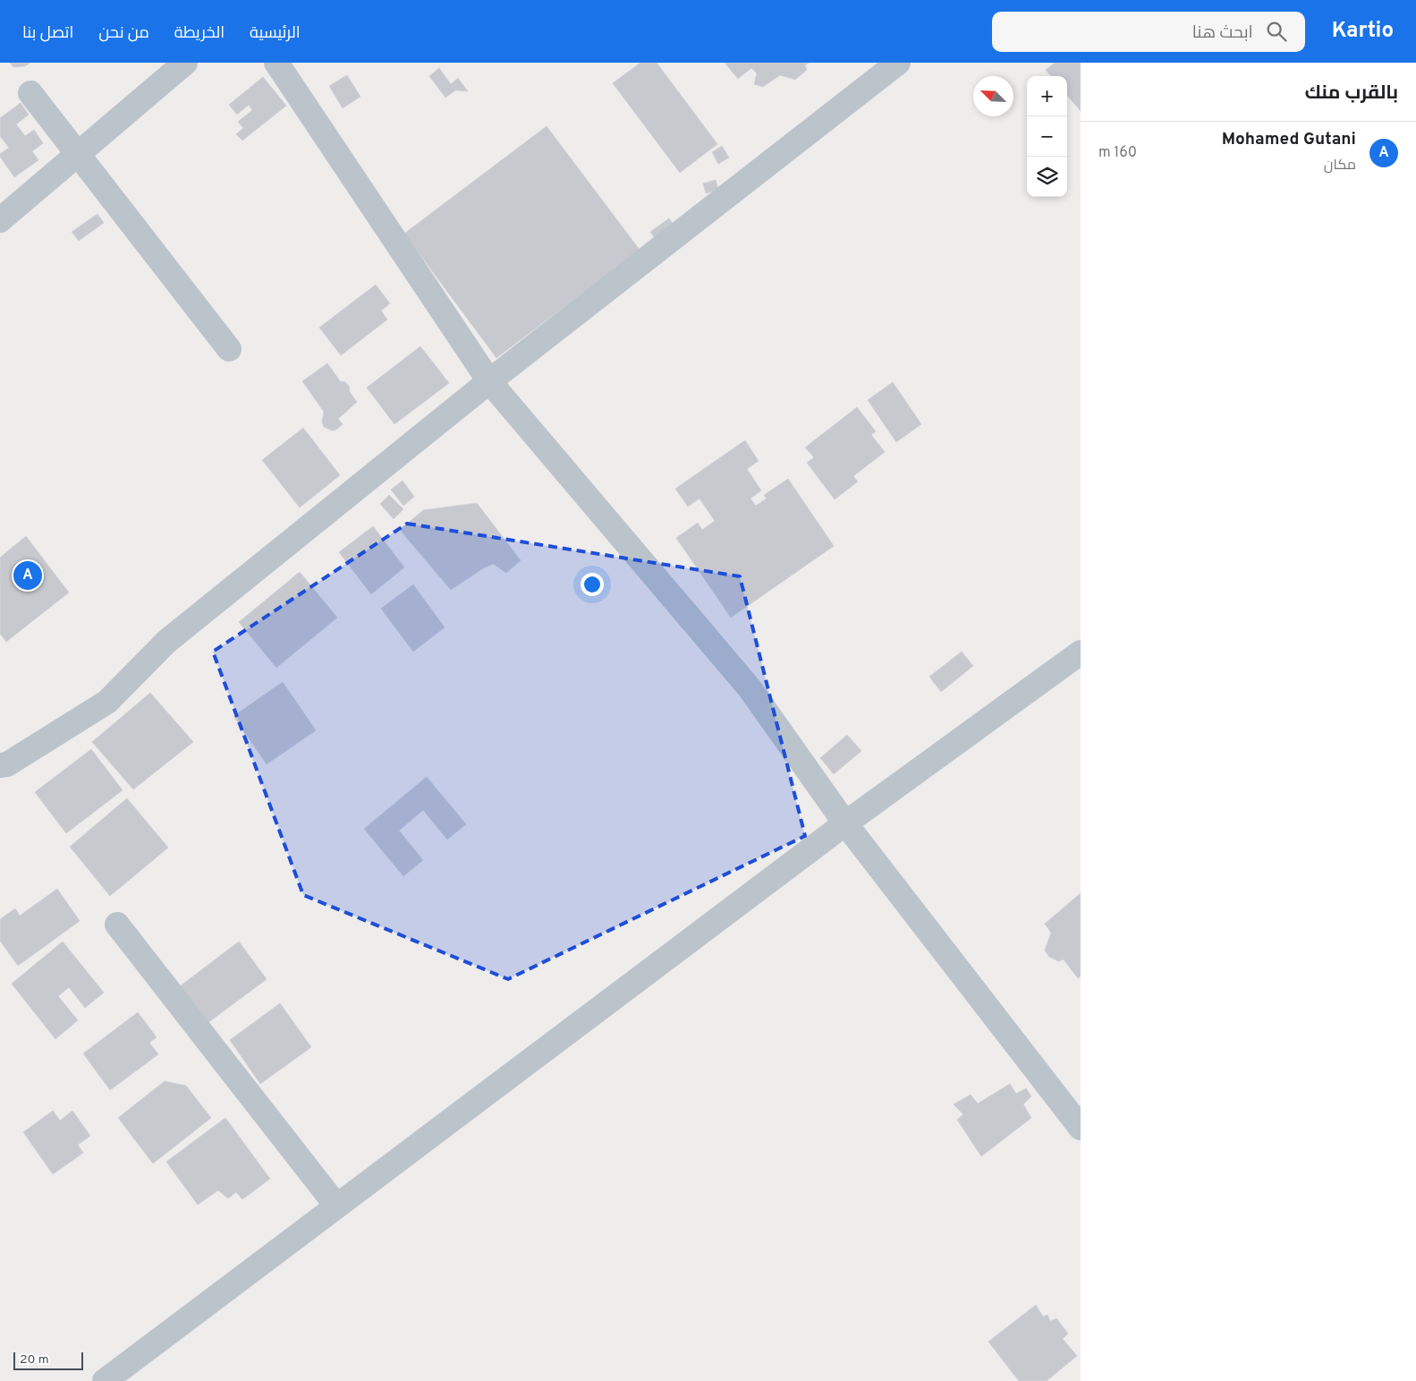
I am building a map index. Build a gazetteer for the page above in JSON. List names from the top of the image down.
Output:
{
  "scale_bar": "20 m",
  "north": "top left",
  "page": {
    "header": "Kartio",
    "search": "ابحث هنا",
    "nav": [
      "الرئيسية",
      "الخريطة",
      "من نحن",
      "اتصل بنا"
    ],
    "heading": "بالقرب منك",
    "map_buttons": ["+", "−"],
    "list": [
      {
        "mark": "A",
        "name": "Mohamed Gutani",
        "note": "مكان",
        "value": "160 m"
      }
    ],
    "pins": "A",
    "scale": "20 m"
  }
}
